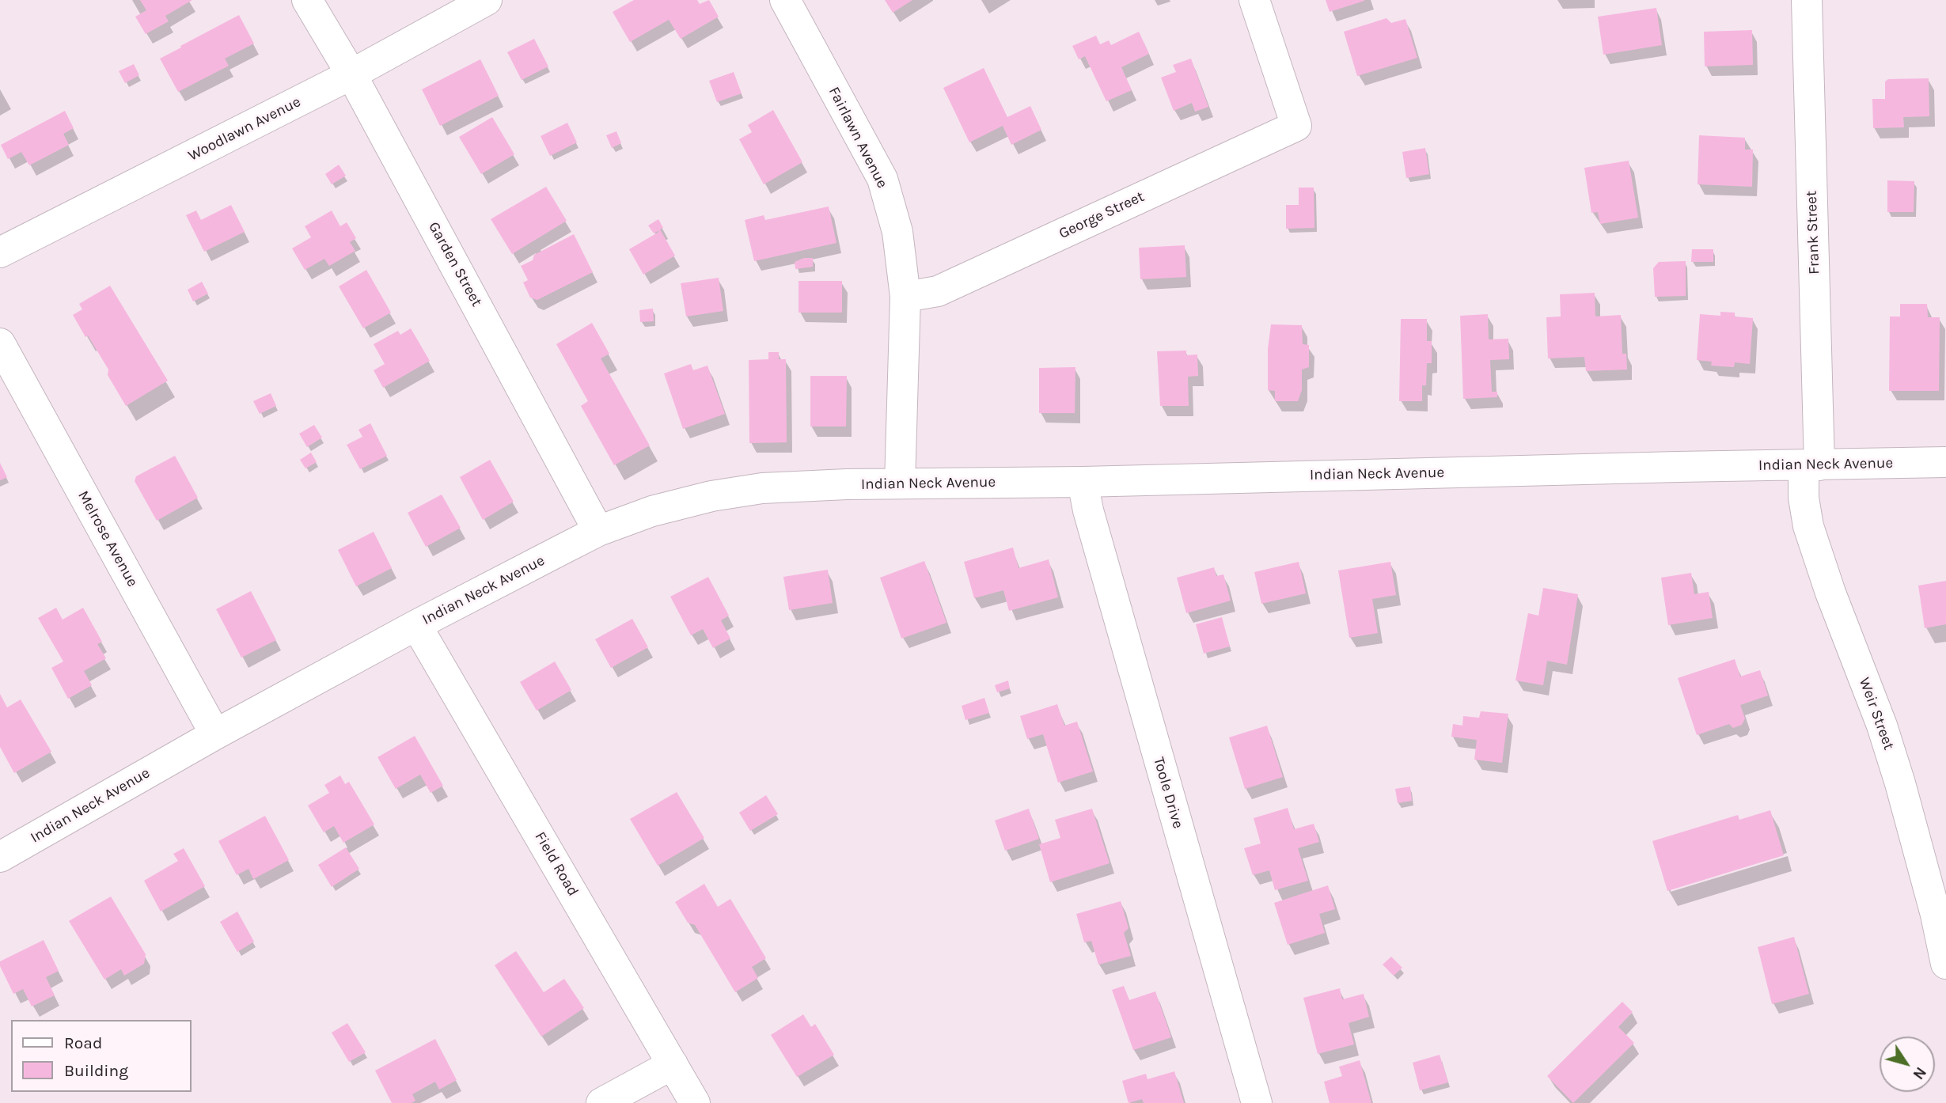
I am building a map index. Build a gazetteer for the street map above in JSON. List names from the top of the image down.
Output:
{
  "streets": {
    "street": [
      "Woodlawn Avenue",
      "Fairlawn Avenue",
      "George Street",
      "Frank Street",
      "Garden Street",
      "Indian Neck Avenue",
      "Melrose Avenue",
      "Weir Street",
      "Toole Drive",
      "Field Road"
    ]
  },
  "crossings": [
    ["Woodlawn Avenue", "Garden Street"],
    ["Fairlawn Avenue", "George Street"],
    ["Fairlawn Avenue", "Indian Neck Avenue"],
    ["Frank Street", "Indian Neck Avenue"],
    ["Frank Street", "Weir Street"],
    ["Garden Street", "Indian Neck Avenue"],
    ["Indian Neck Avenue", "Melrose Avenue"],
    ["Indian Neck Avenue", "Weir Street"],
    ["Indian Neck Avenue", "Toole Drive"],
    ["Indian Neck Avenue", "Field Road"]
  ],
  "legend": ["Road", "Building"],
  "north": "bottom right"
}
